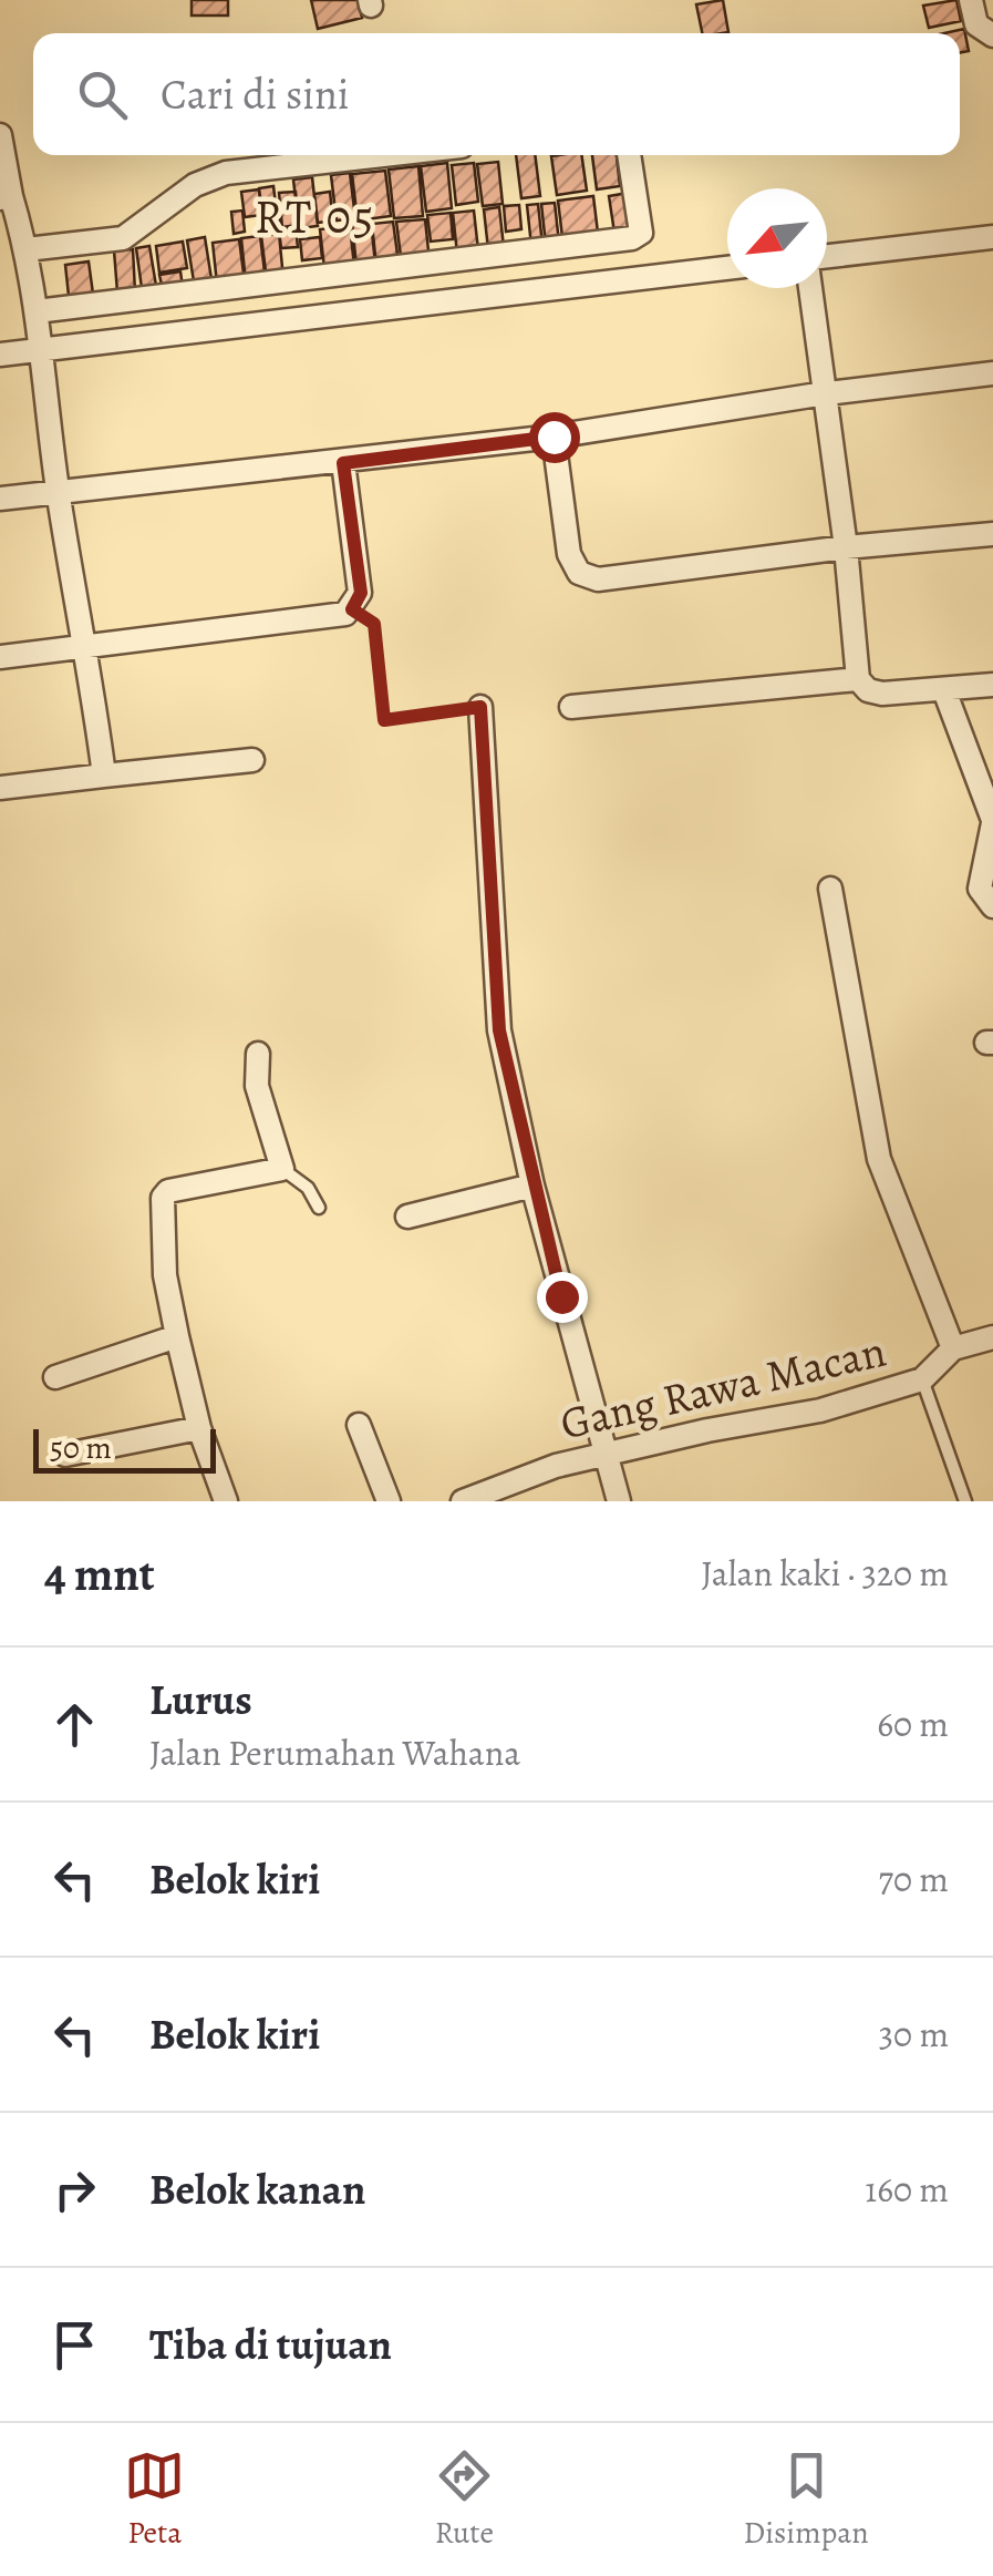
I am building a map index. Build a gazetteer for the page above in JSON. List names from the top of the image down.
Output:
{
  "streets": {
    "street": ["Gang Rawa Macan"]
  },
  "districts": ["RT 05"],
  "scale_bar": "50 m",
  "north": "bottom left",
  "page": {
    "search": "Cari di sini",
    "scale": "50 m",
    "heading": ["4 mnt", "Jalan kaki · 320 m"],
    "list": [
      ["Lurus", "Jalan Perumahan Wahana", "60 m"],
      ["Belok kiri", "70 m"],
      ["Belok kiri", "30 m"],
      ["Belok kanan", "160 m"],
      "Tiba di tujuan"
    ],
    "nav": ["Peta", "Rute", "Disimpan"]
  }
}
